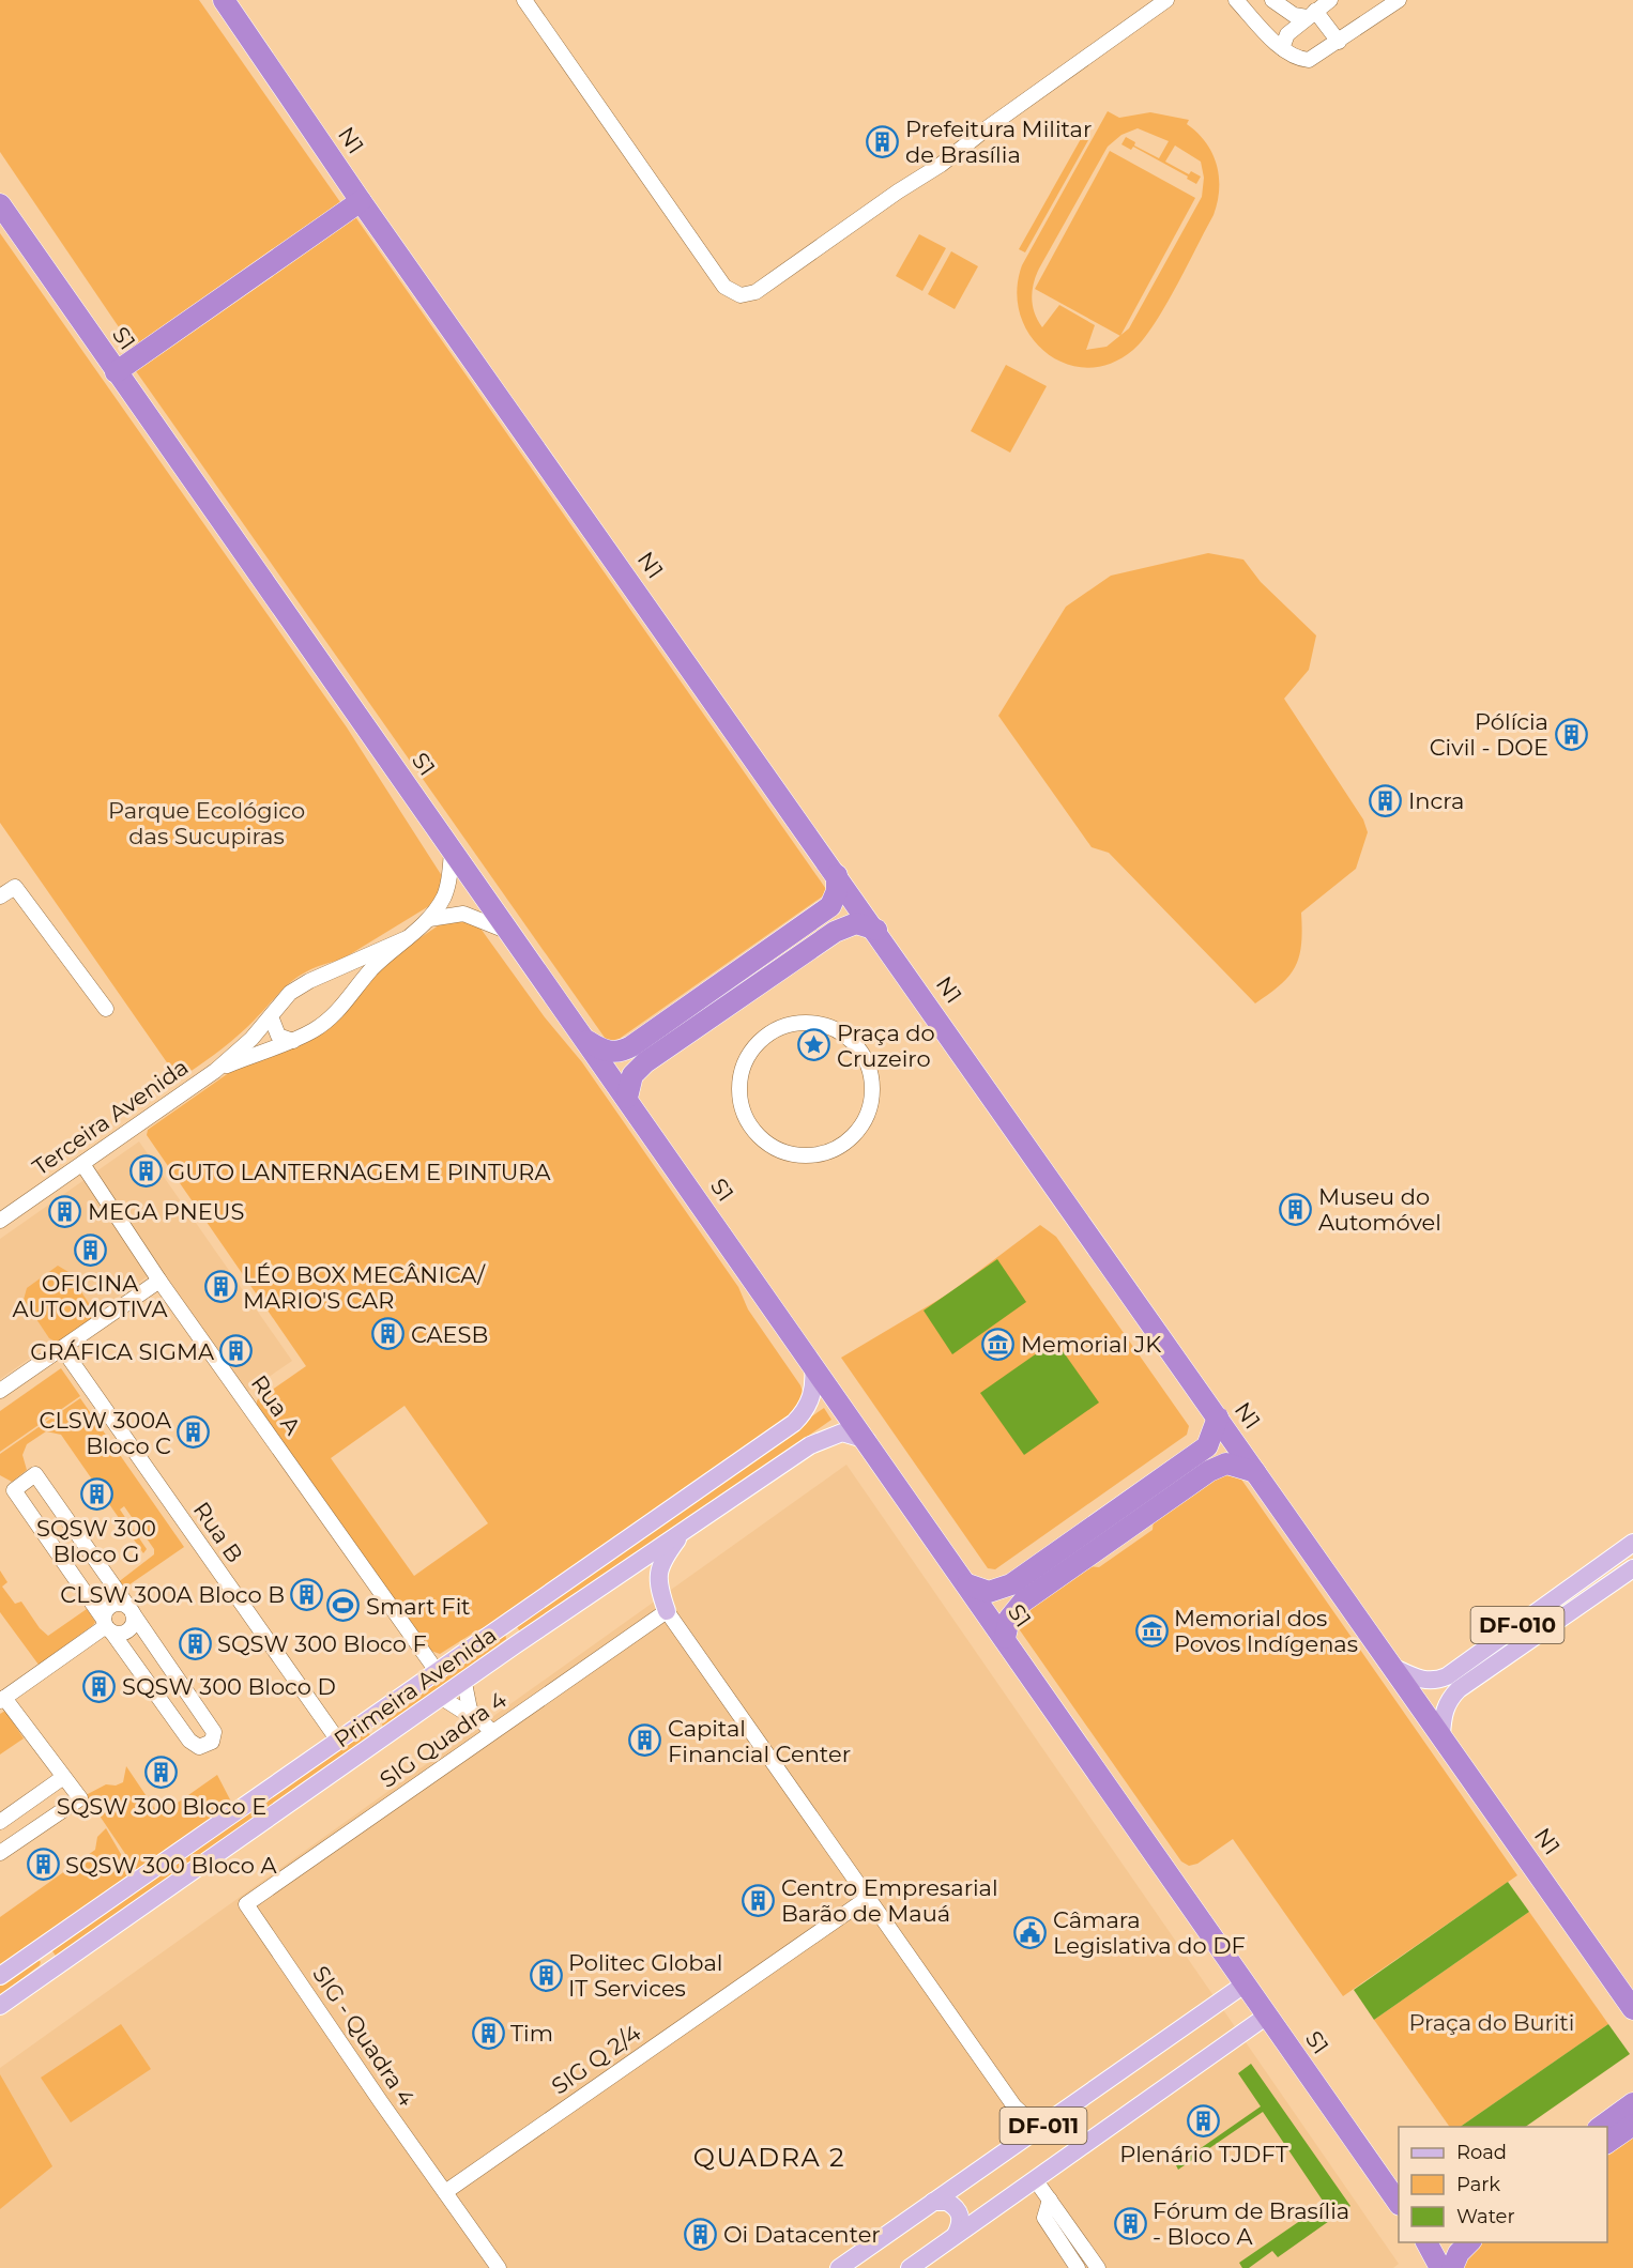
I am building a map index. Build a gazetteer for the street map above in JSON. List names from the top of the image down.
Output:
{
  "streets": {
    "highway": ["N1", "S1"],
    "main road": ["DF-010", "Primeira Avenida", "DF-011"],
    "street": [
      "Terceira Avenida",
      "Rua A",
      "Rua B",
      "SIG Quadra 4",
      "SIG - Quadra 4",
      "SIG Q 2/4"
    ]
  },
  "crossings": [
    ["N1", "DF-010"],
    ["S1", "Primeira Avenida"],
    ["S1", "DF-011"],
    ["Terceira Avenida", "Rua A"],
    ["Rua A", "Primeira Avenida"],
    ["Rua B", "Primeira Avenida"],
    ["SIG Quadra 4", "SIG - Quadra 4"],
    ["SIG - Quadra 4", "SIG Q 2/4"]
  ],
  "districts": ["QUADRA 2"],
  "parks": ["Parque Ecológico das Sucupiras", "Praça do Buriti"],
  "places": {
    "building": [
      "Prefeitura Militar de Brasília",
      "Pólícia Civil - DOE",
      "Incra",
      "GUTO LANTERNAGEM E PINTURA",
      "Museu do Automóvel",
      "MEGA PNEUS",
      "OFICINA AUTOMOTIVA",
      "LÉO BOX MECÂNICA/ MARIO'S CAR",
      "CAESB",
      "GRÁFICA SIGMA",
      "CLSW 300A Bloco C",
      "SQSW 300 Bloco G",
      "CLSW 300A Bloco B",
      "SQSW 300 Bloco F",
      "SQSW 300 Bloco D",
      "Capital Financial Center",
      "SQSW 300 Bloco E",
      "SQSW 300 Bloco A",
      "Centro Empresarial Barão de Mauá",
      "Politec Global IT Services",
      "Tim",
      "Plenário TJDFT",
      "Fórum de Brasília - Bloco A",
      "Oi Datacenter"
    ],
    "place": ["Praça do Cruzeiro"],
    "museum": ["Memorial JK", "Memorial dos Povos Indígenas"],
    "sports": ["Smart Fit"],
    "public building": ["Câmara Legislativa do DF"]
  },
  "legend": ["Road", "Park", "Water"]
}
